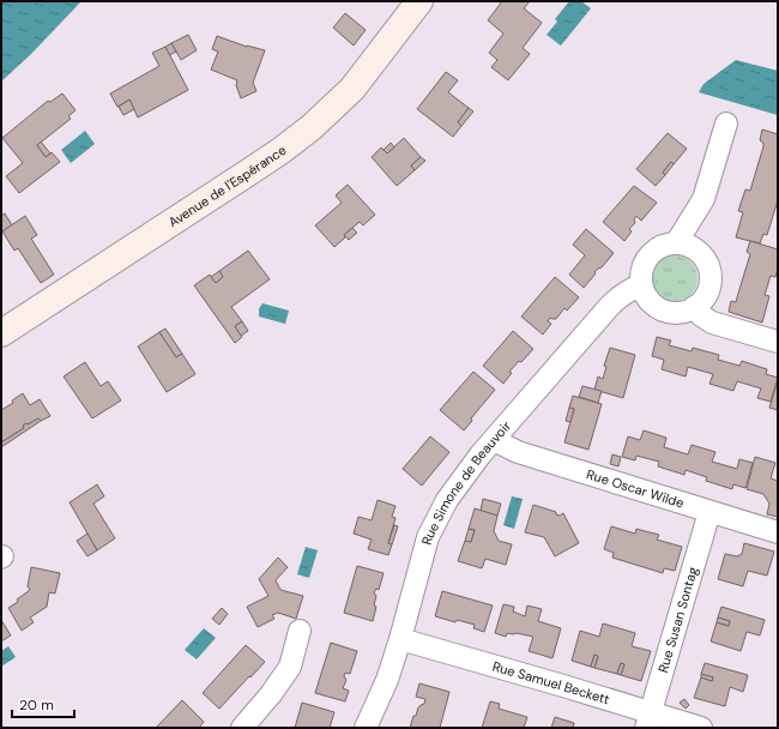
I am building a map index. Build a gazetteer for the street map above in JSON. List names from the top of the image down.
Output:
{
  "streets": {
    "street": [
      "Avenue de l'Espérance",
      "Rue Simone de Beauvoir",
      "Rue Oscar Wilde",
      "Rue Susan Sontag",
      "Rue Samuel Beckett"
    ]
  },
  "crossings": [
    ["Rue Simone de Beauvoir", "Rue Oscar Wilde"],
    ["Rue Simone de Beauvoir", "Rue Samuel Beckett"],
    ["Rue Oscar Wilde", "Rue Susan Sontag"],
    ["Rue Susan Sontag", "Rue Samuel Beckett"]
  ],
  "scale_bar": "20 m"
}
